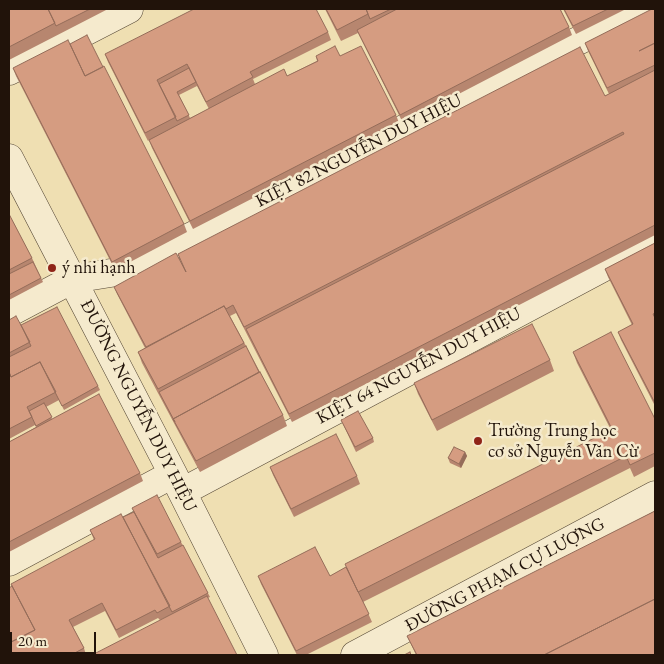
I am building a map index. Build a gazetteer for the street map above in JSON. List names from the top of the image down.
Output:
{
  "streets": {
    "street": [
      "KIỆT 82 NGUYỄN DUY HIỆU",
      "KIỆT 64 NGUYỄN DUY HIỆU",
      "ĐƯỜNG NGUYỄN DUY HIỆU",
      "ĐƯỜNG PHẠM CỰ LƯỢNG"
    ]
  },
  "crossings": [
    ["KIỆT 82 NGUYỄN DUY HIỆU", "ĐƯỜNG NGUYỄN DUY HIỆU"],
    ["KIỆT 64 NGUYỄN DUY HIỆU", "ĐƯỜNG NGUYỄN DUY HIỆU"]
  ],
  "places": ["ý nhi hạnh", "Trường Trung học cơ sở Nguyễn Văn Cừ"],
  "scale_bar": "20 m"
}
